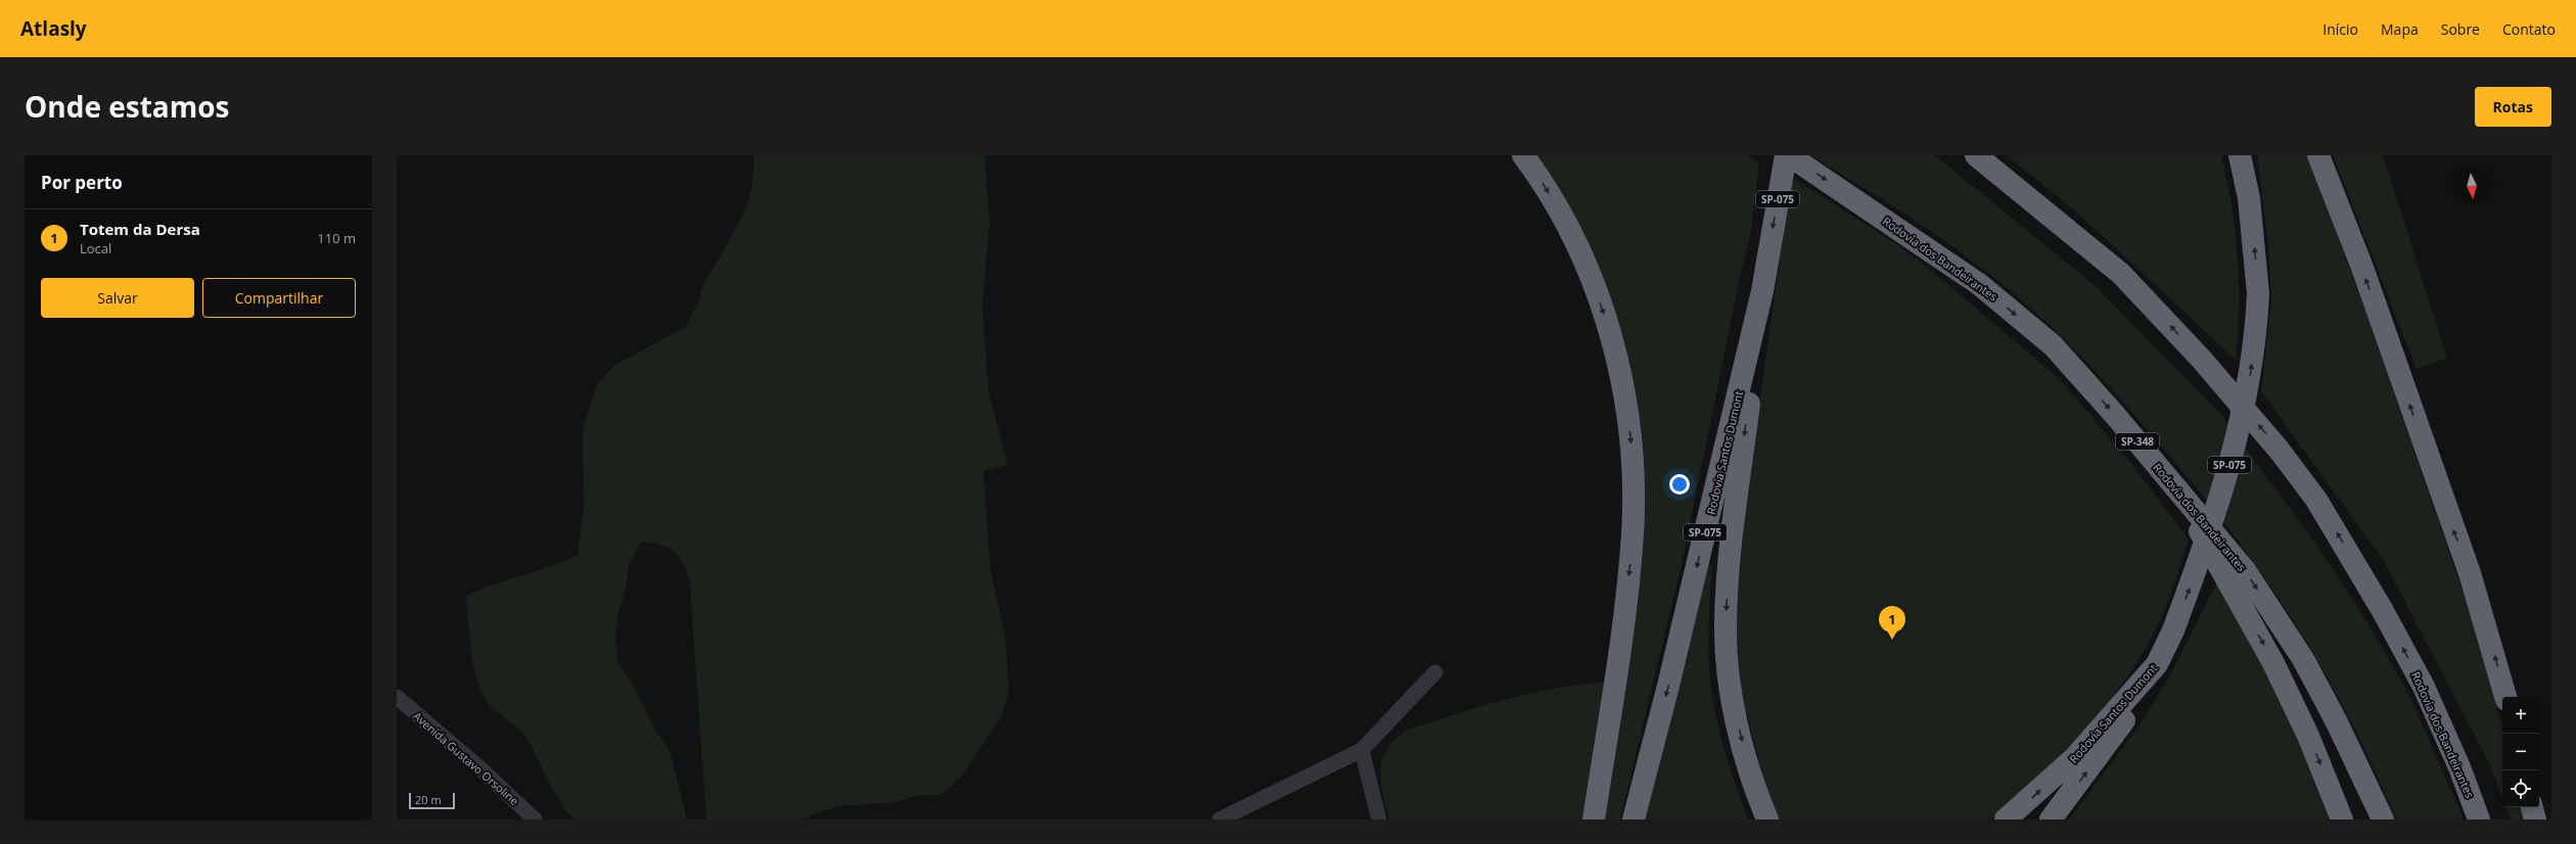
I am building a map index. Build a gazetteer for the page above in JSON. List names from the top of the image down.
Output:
{
  "streets": {
    "highway": [
      "SP-075",
      "Rodovia dos Bandeirantes",
      "SP-348",
      "Rodovia Santos Dumont"
    ],
    "street": ["Avenida Gustavo Orsoline"]
  },
  "crossings": [
    ["Rodovia dos Bandeirantes", "Rodovia Santos Dumont"]
  ],
  "scale_bar": "20 m",
  "north": "bottom",
  "page": {
    "header": "Atlasly",
    "nav": [
      "Início",
      "Mapa",
      "Sobre",
      "Contato"
    ],
    "title": "Onde estamos",
    "buttons": [
      "Rotas",
      ["Salvar", "Compartilhar"]
    ],
    "heading": "Por perto",
    "list": [
      {
        "mark": "1",
        "name": "Totem da Dersa",
        "note": "Local",
        "value": "110 m"
      }
    ],
    "pins": "1",
    "map_buttons": ["+", "−"],
    "scale": "20 m"
  }
}
